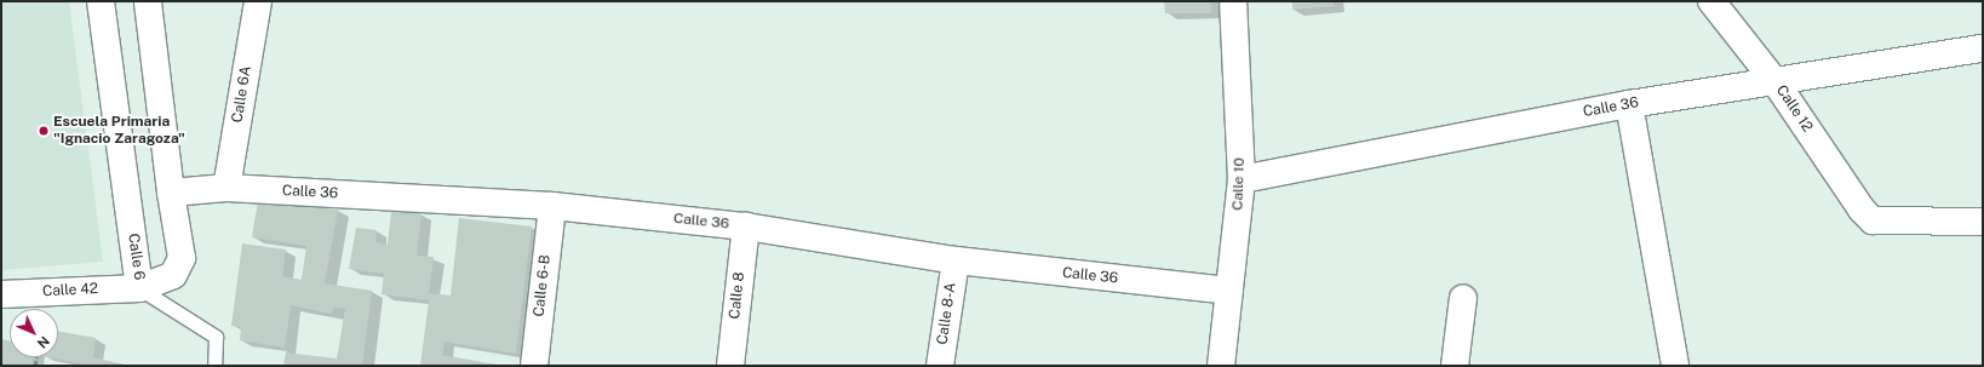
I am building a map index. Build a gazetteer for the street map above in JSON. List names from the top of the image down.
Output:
{
  "streets": {
    "street": [
      "Calle 6A",
      "Calle 36",
      "Calle 12",
      "Calle 10",
      "Calle 6",
      "Calle 6-B",
      "Calle 42",
      "Calle 8",
      "Calle 8-A"
    ]
  },
  "crossings": [
    ["Calle 6A", "Calle 36"],
    ["Calle 36", "Calle 12"],
    ["Calle 36", "Calle 10"],
    ["Calle 36", "Calle 6"],
    ["Calle 36", "Calle 6-B"],
    ["Calle 36", "Calle 8"],
    ["Calle 36", "Calle 8-A"],
    ["Calle 6", "Calle 42"]
  ],
  "places": ["Escuela Primaria \"Ignacio Zaragoza\""],
  "north": "bottom right"
}
